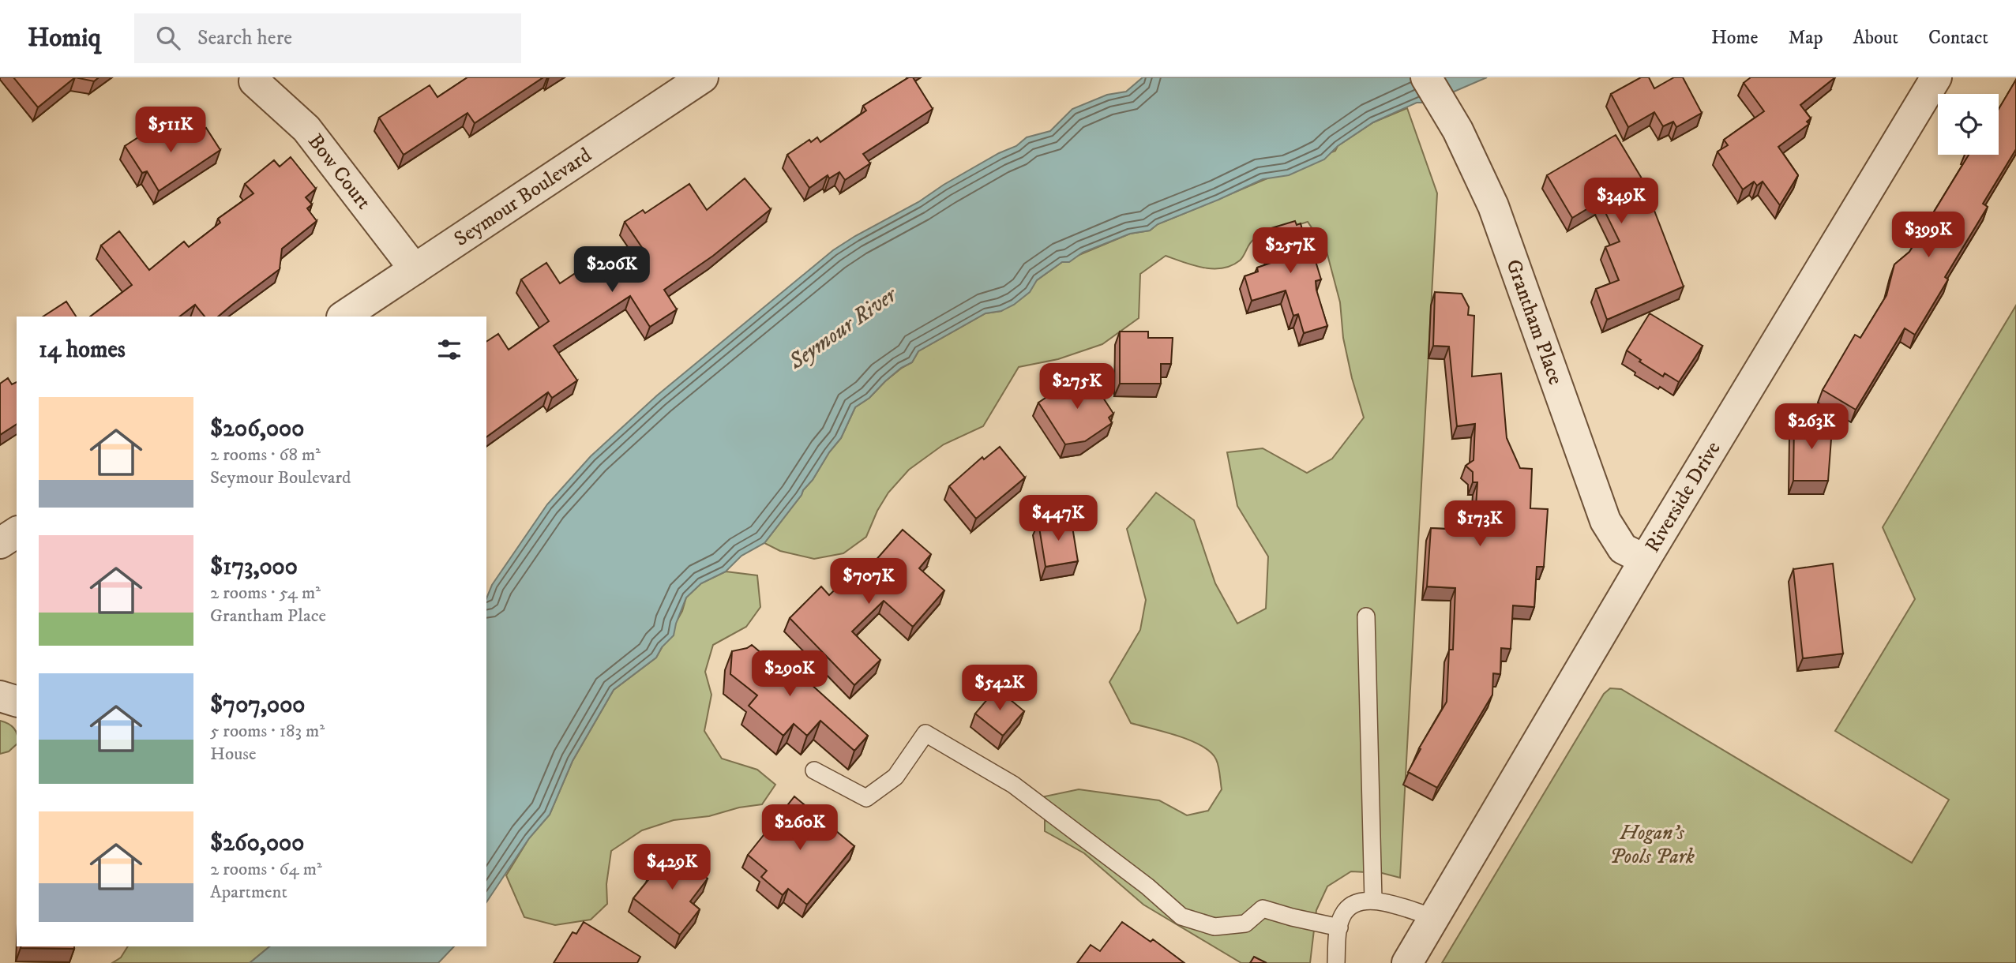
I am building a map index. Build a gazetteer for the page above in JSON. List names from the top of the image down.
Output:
{
  "streets": {
    "street": [
      "Bow Court",
      "Seymour Boulevard",
      "Grantham Place",
      "Riverside Drive"
    ]
  },
  "crossings": [
    ["Bow Court", "Seymour Boulevard"],
    ["Grantham Place", "Riverside Drive"]
  ],
  "water": ["Seymour River"],
  "parks": ["Hogan's Pools Park"],
  "page": {
    "header": "Homiq",
    "search": "Search here",
    "nav": [
      "Home",
      "Map",
      "About",
      "Contact"
    ],
    "price": [
      "$511K",
      "$349K",
      "$399K",
      "$257K",
      "$206K",
      "$275K",
      "$263K",
      "$447K",
      "$173K",
      "$707K",
      "$290K",
      "$542K",
      "$260K",
      "$429K"
    ],
    "heading": "14 homes",
    "list": [
      {
        "name": "$206,000",
        "note": "2 rooms · 68 m² · Seymour Boulevard"
      },
      {
        "name": "$173,000",
        "note": "2 rooms · 54 m² · Grantham Place"
      },
      {
        "name": "$707,000",
        "note": "5 rooms · 183 m² · House"
      },
      {
        "name": "$260,000",
        "note": "2 rooms · 64 m² · Apartment"
      }
    ]
  }
}
